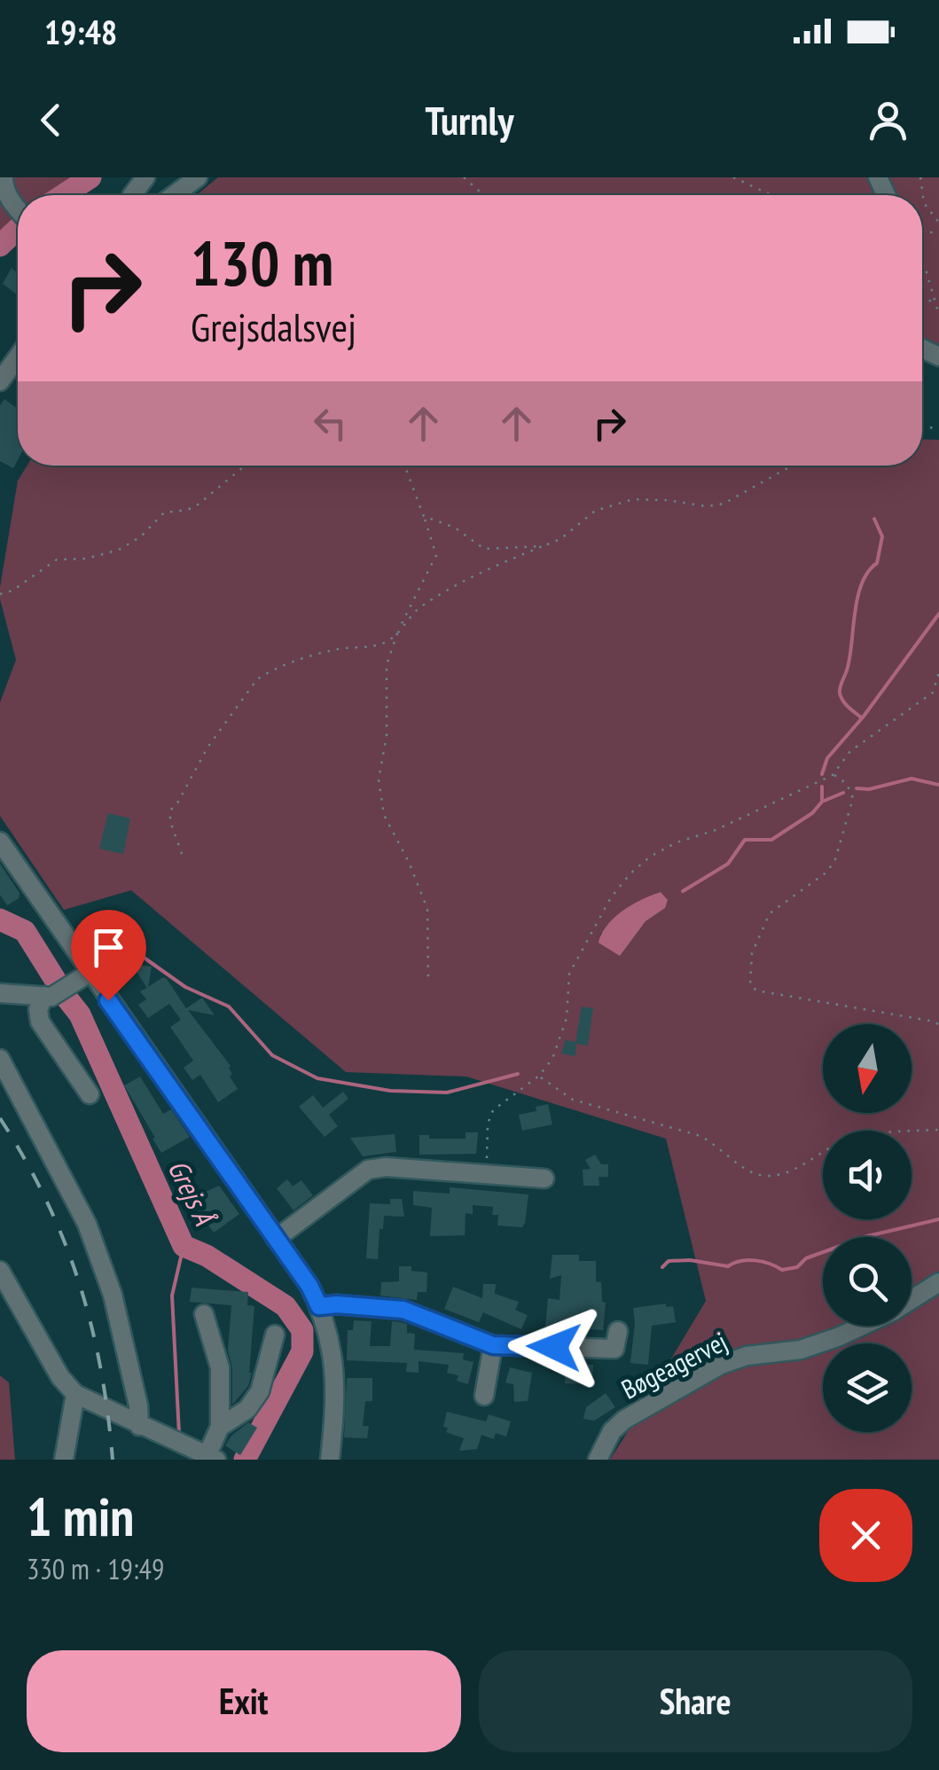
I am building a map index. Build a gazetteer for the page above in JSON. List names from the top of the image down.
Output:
{
  "streets": {
    "street": ["Bøgeagervej"]
  },
  "water": ["Grejs Å"],
  "north": "bottom",
  "page": {
    "status": "19:48",
    "header": "Turnly",
    "turn": ["130 m", "Grejsdalsvej"],
    "heading": ["1 min", "330 m · 19:49"],
    "buttons": ["Exit", "Share"]
  }
}
